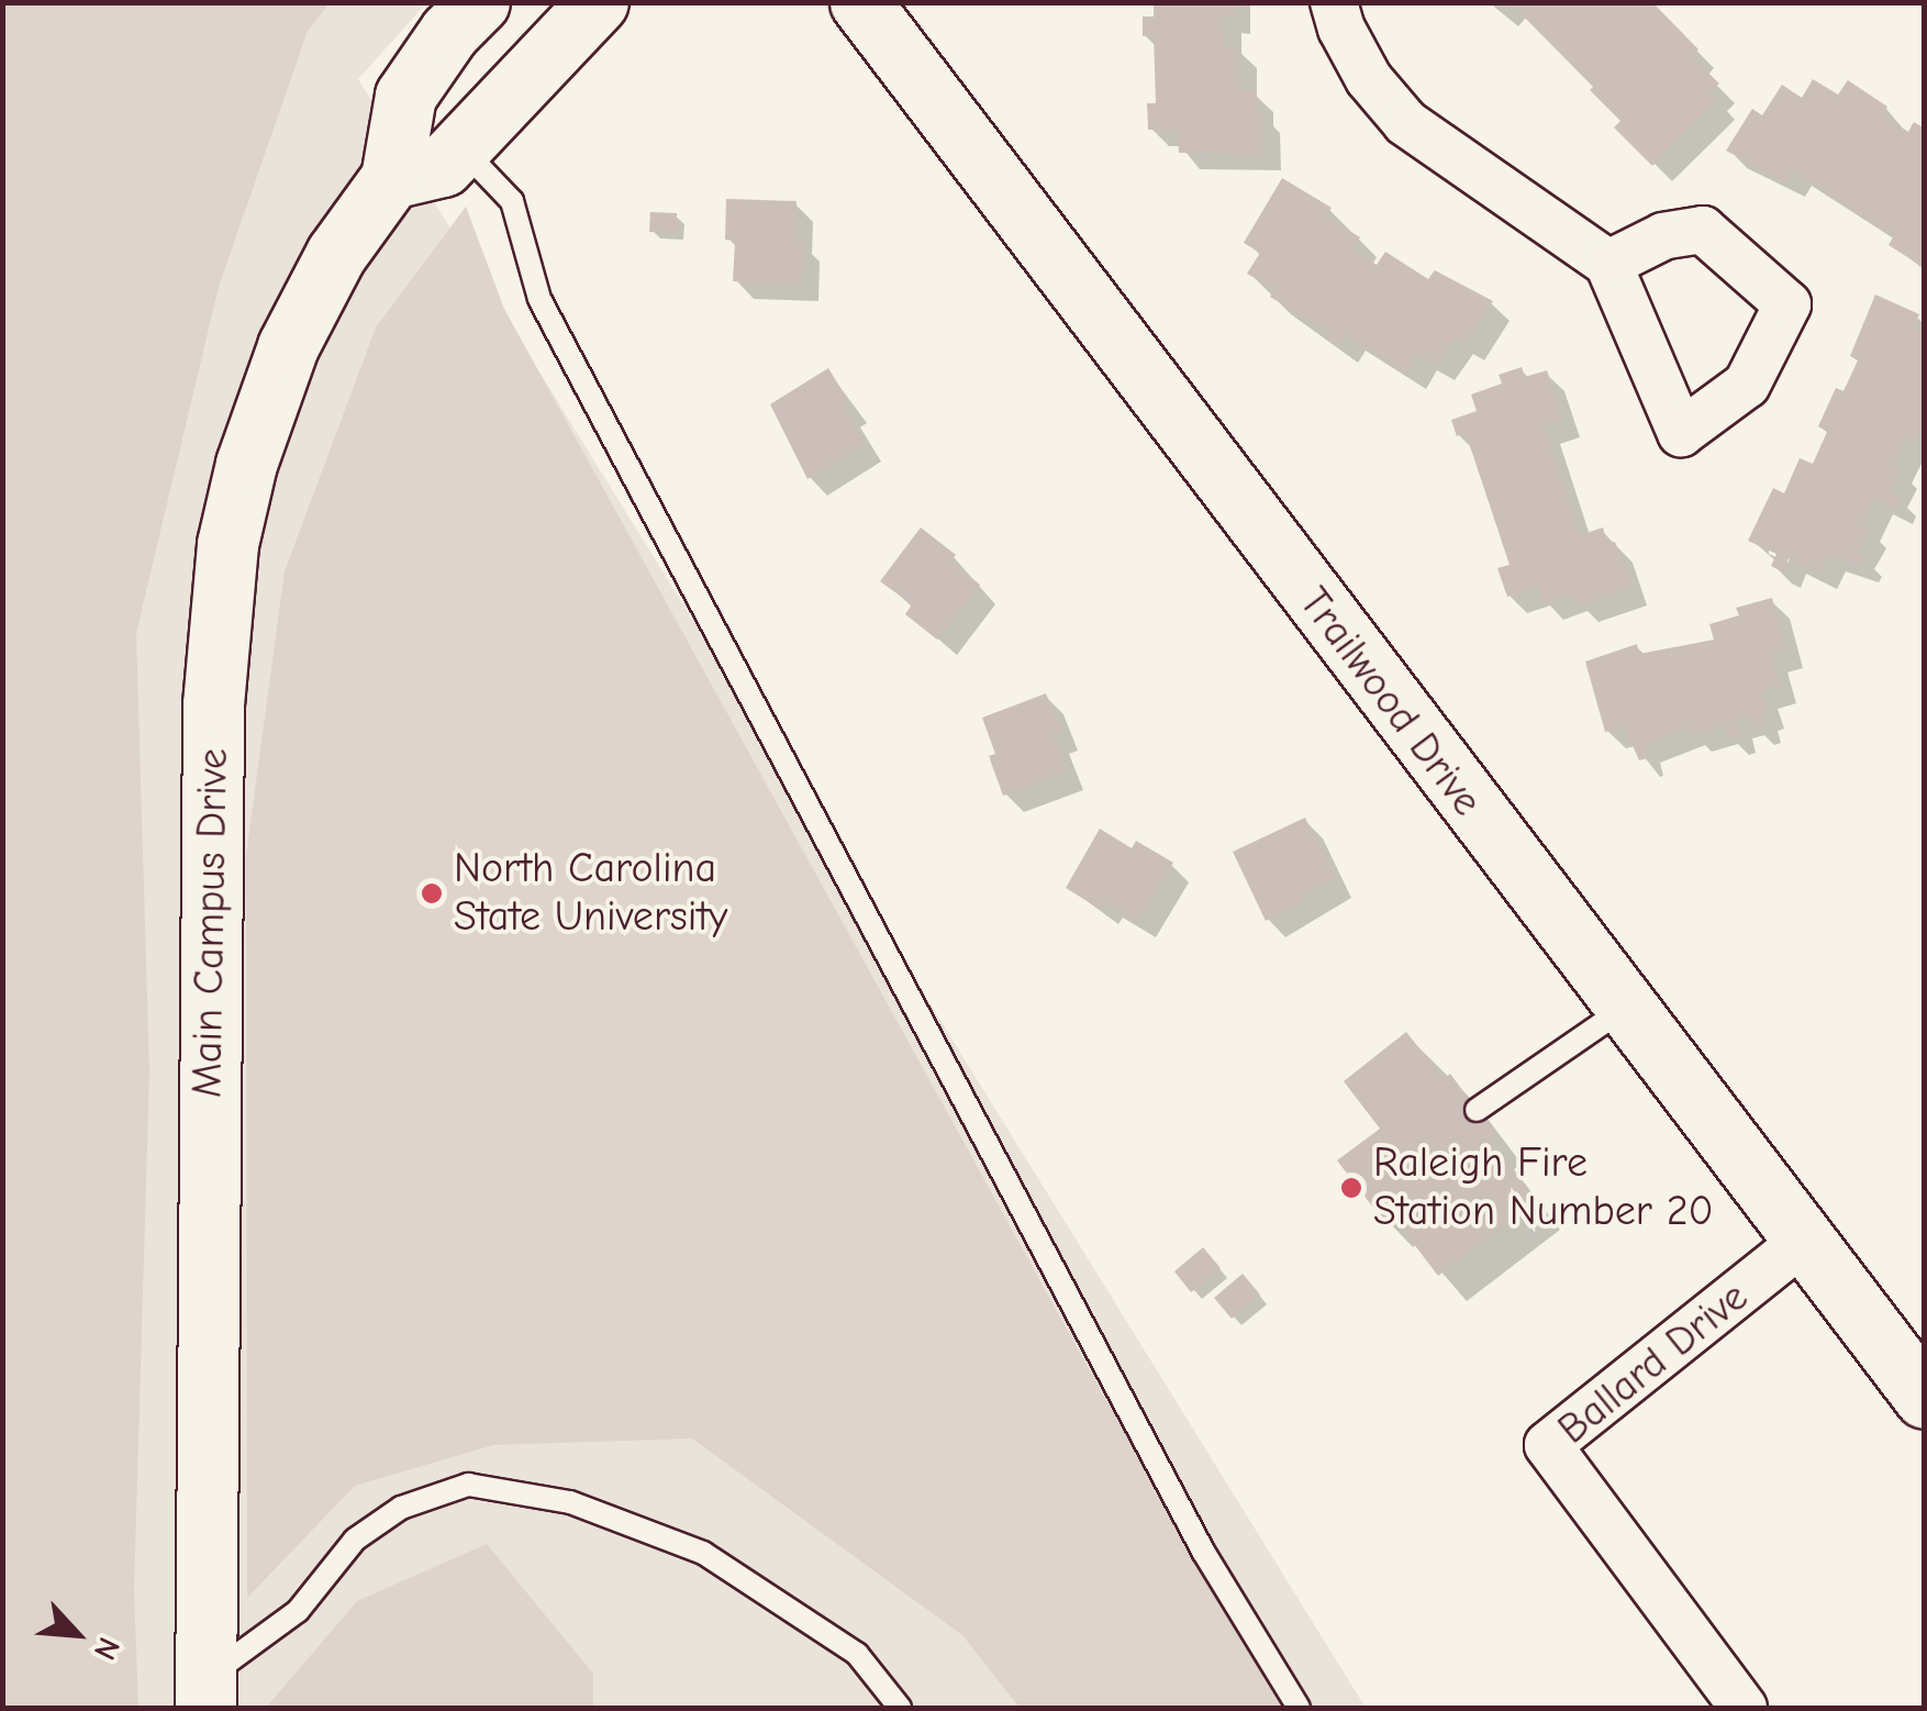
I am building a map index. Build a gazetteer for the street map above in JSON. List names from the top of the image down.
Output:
{
  "streets": {
    "main road": ["Trailwood Drive", "Main Campus Drive"],
    "street": ["Ballard Drive"]
  },
  "crossings": [
    ["Trailwood Drive", "Ballard Drive"]
  ],
  "places": ["North Carolina State University", "Raleigh Fire Station Number 20"],
  "north": "bottom right"
}
